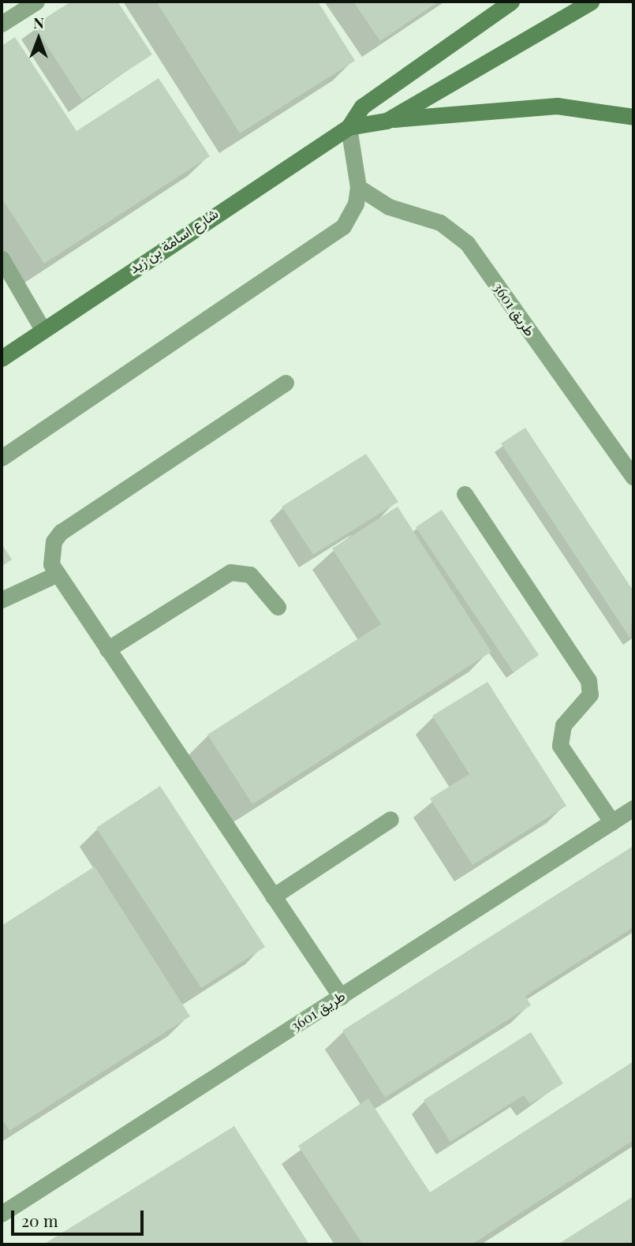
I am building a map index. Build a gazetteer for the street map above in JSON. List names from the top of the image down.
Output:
{
  "streets": {
    "main road": ["شارع اسامة بن زيد"],
    "street": ["طريق 3601"]
  },
  "scale_bar": "20 m",
  "north": "top"
}
